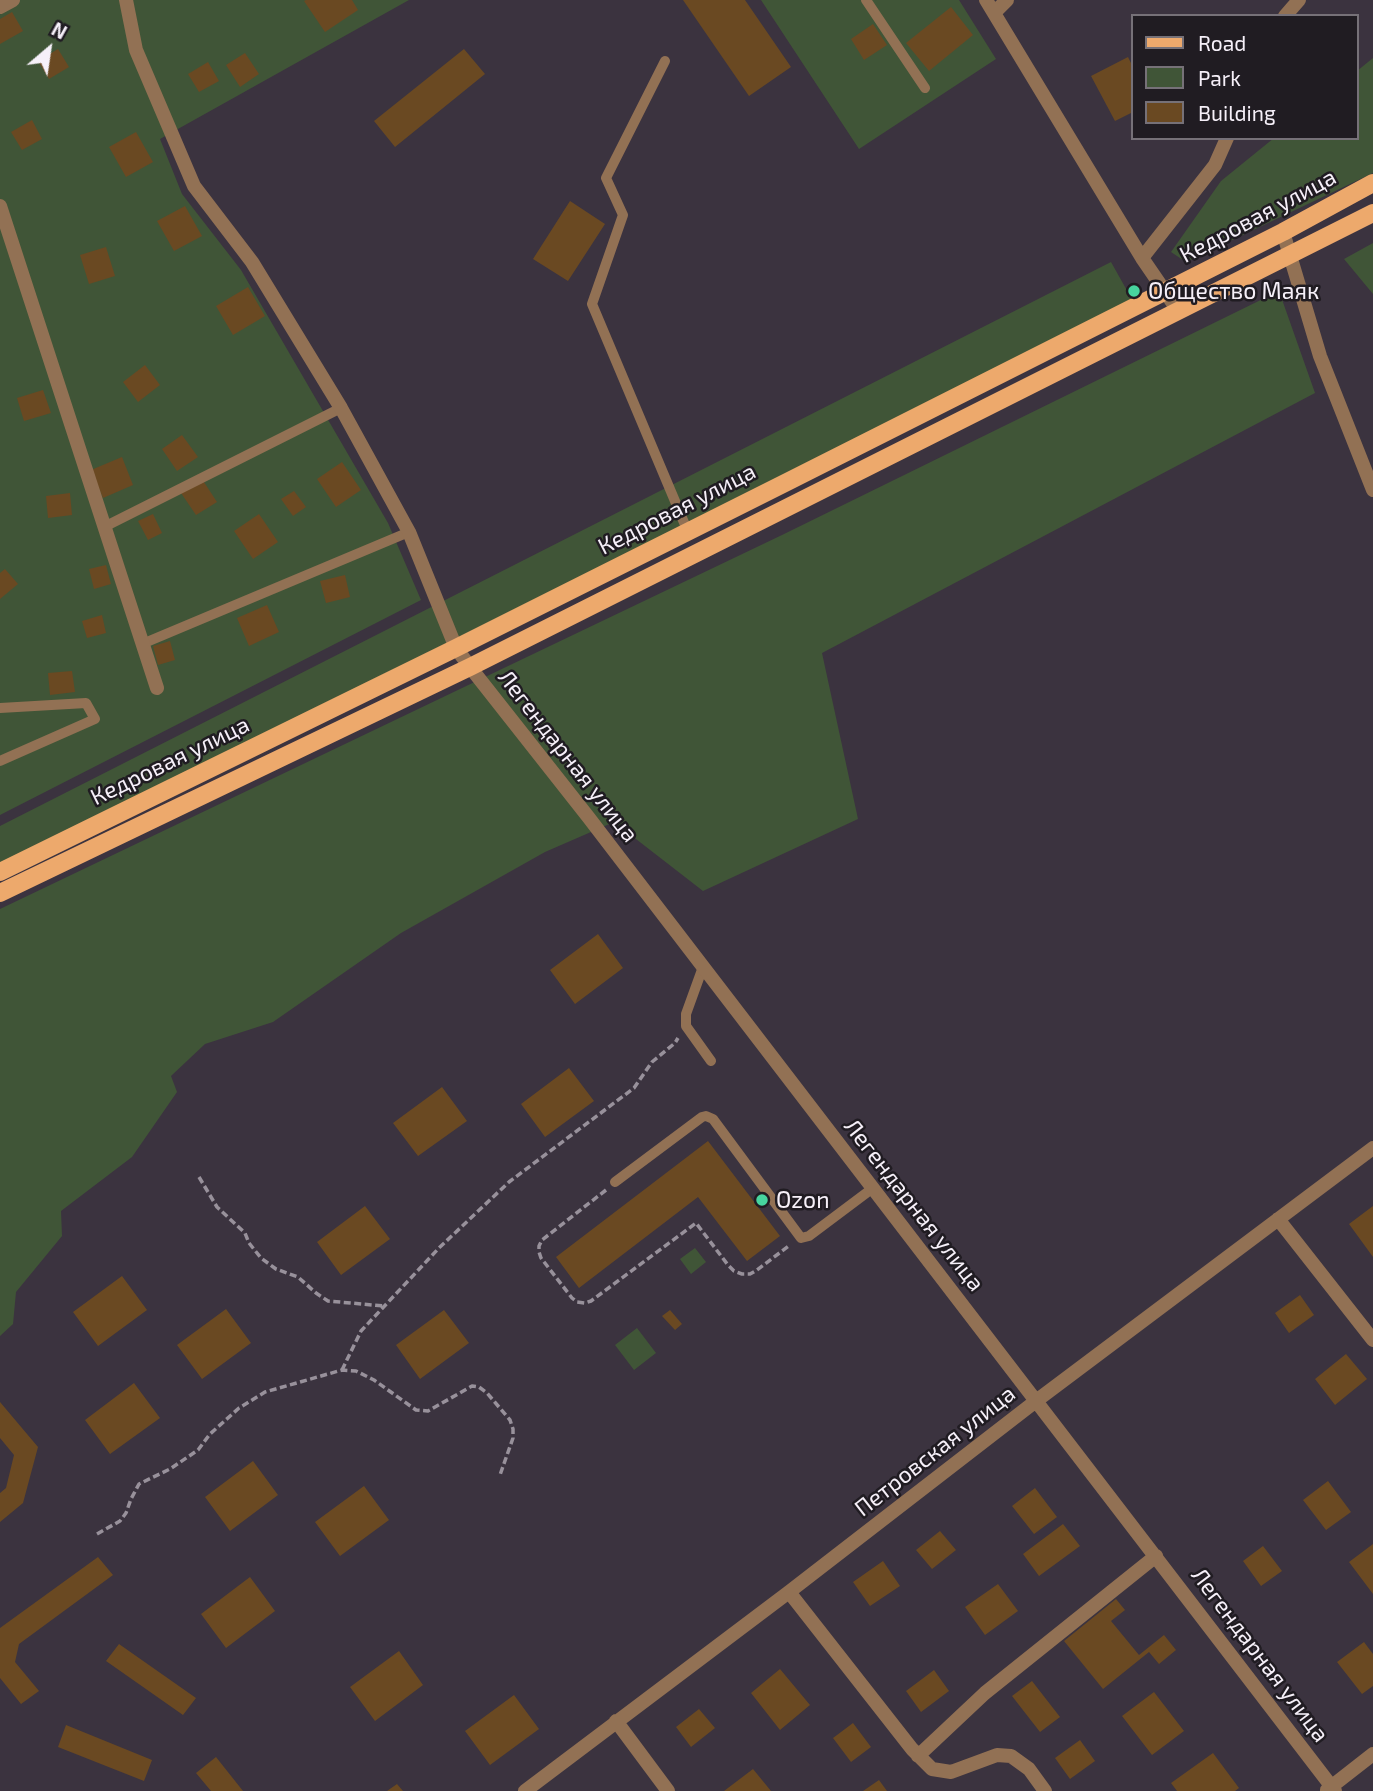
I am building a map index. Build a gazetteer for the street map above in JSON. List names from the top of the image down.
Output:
{
  "streets": {
    "main road": ["Кедровая улица"],
    "street": ["Легендарная улица", "Петровская улица"]
  },
  "crossings": [
    ["Кедровая улица", "Легендарная улица"],
    ["Легендарная улица", "Петровская улица"]
  ],
  "places": ["Общество Маяк", "Ozon"],
  "legend": ["Road", "Park", "Building"],
  "north": "top right"
}
